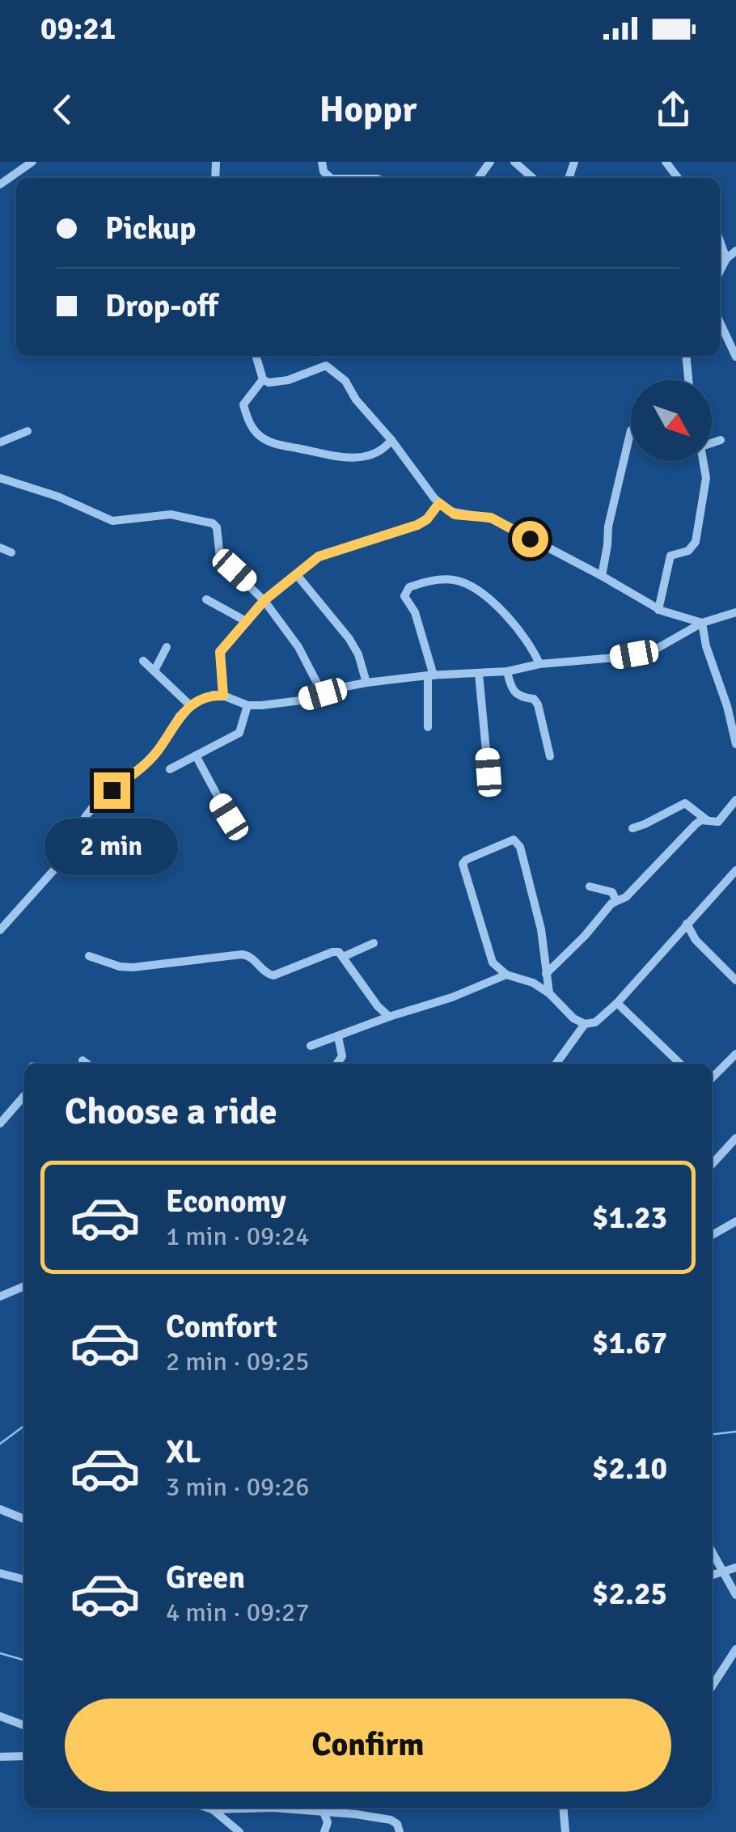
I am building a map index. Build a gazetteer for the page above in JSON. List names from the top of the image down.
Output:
{
  "north": "bottom right",
  "page": {
    "status": "09:21",
    "header": "Hoppr",
    "banner": ["Pickup", "Drop-off"],
    "bubble": "2 min",
    "heading": "Choose a ride",
    "list": [
      {
        "name": "Economy",
        "note": "1 min · 09:24",
        "value": "$1.23"
      },
      {
        "name": "Comfort",
        "note": "2 min · 09:25",
        "value": "$1.67"
      },
      {
        "name": "XL",
        "note": "3 min · 09:26",
        "value": "$2.10"
      },
      {
        "name": "Green",
        "note": "4 min · 09:27",
        "value": "$2.25"
      }
    ],
    "buttons": "Confirm"
  }
}
